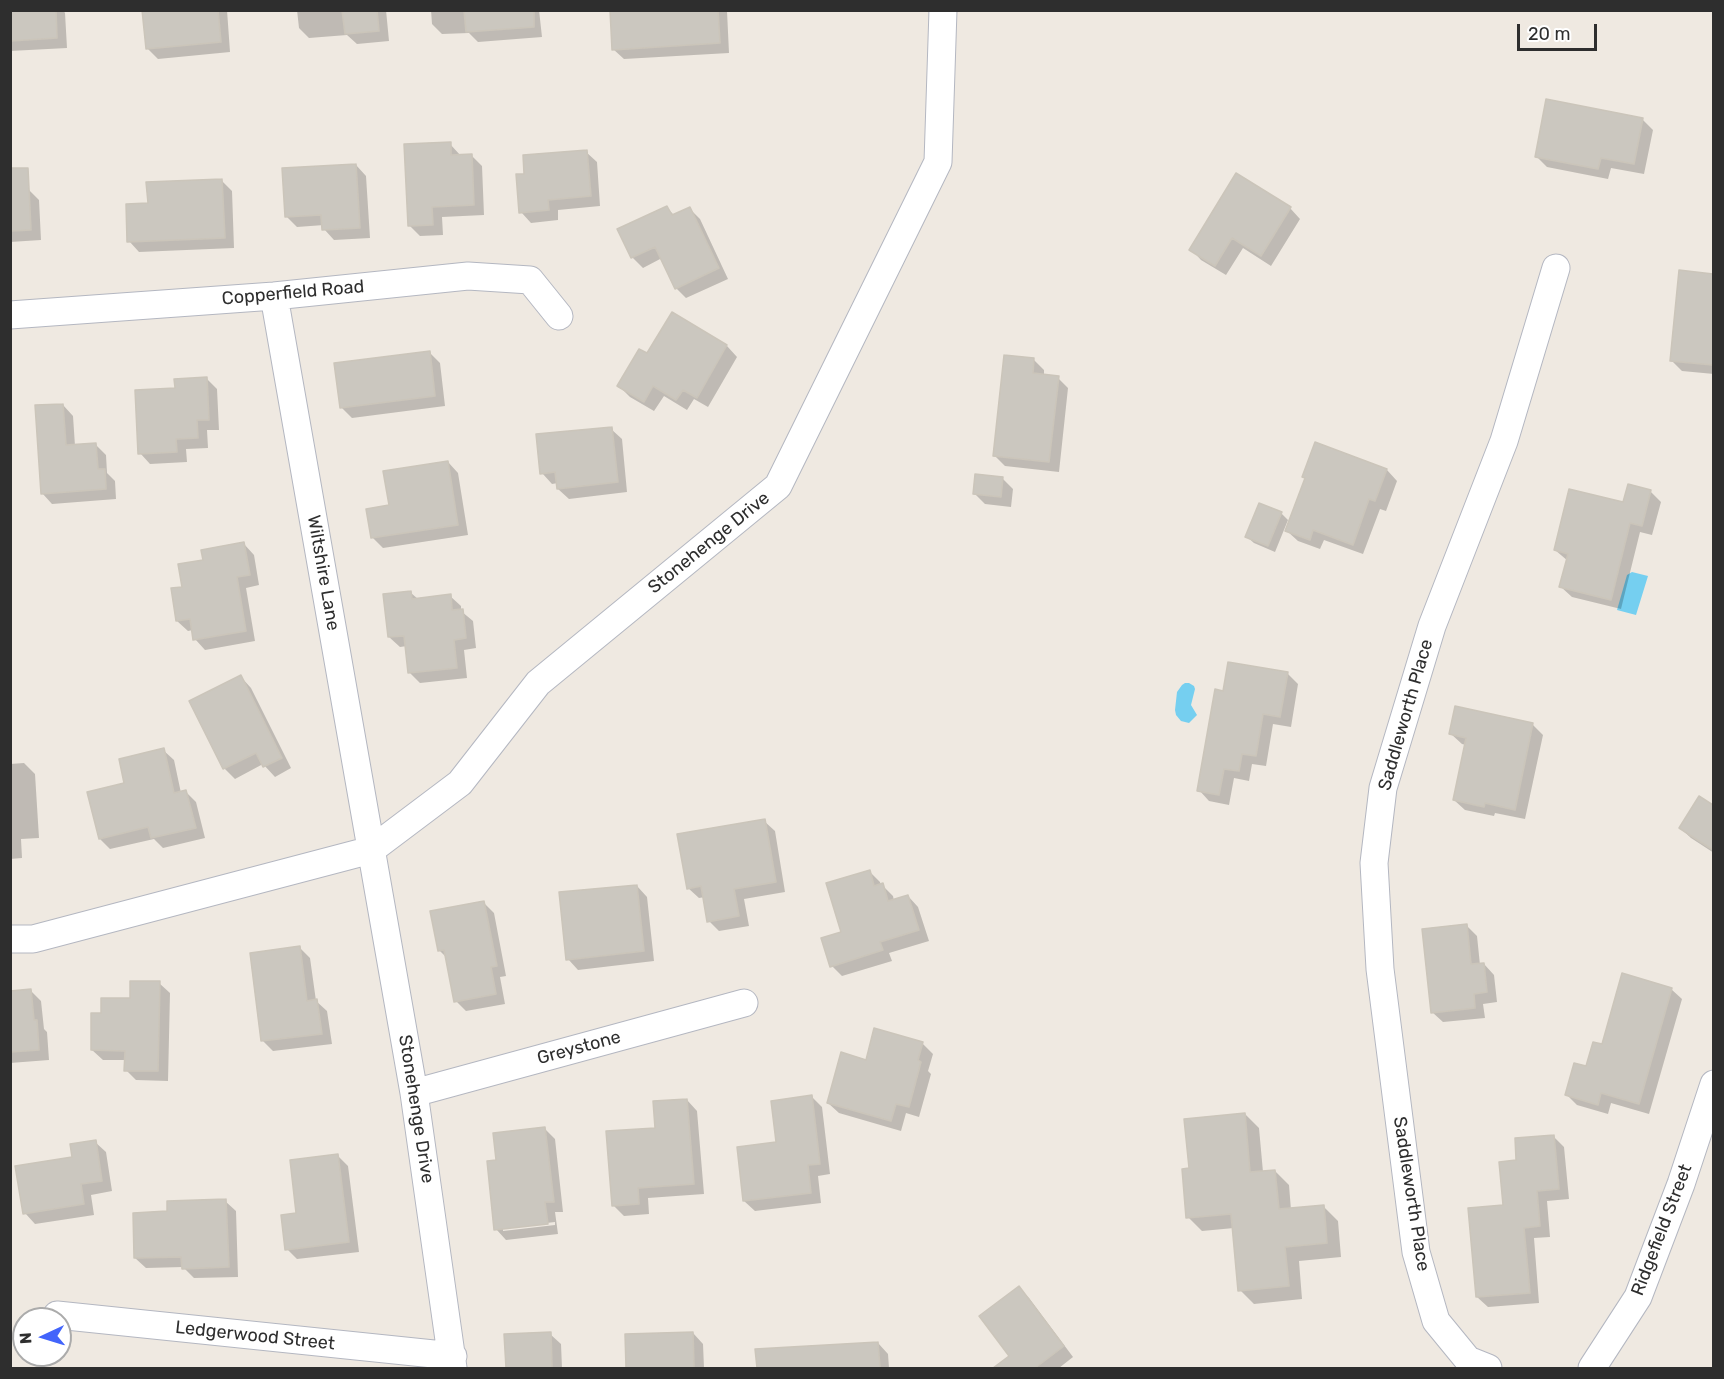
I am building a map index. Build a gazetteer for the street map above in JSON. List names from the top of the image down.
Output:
{
  "streets": {
    "street": [
      "Copperfield Road",
      "Stonehenge Drive",
      "Wiltshire Lane",
      "Saddleworth Place",
      "Greystone",
      "Ridgefield Street",
      "Ledgerwood Street"
    ]
  },
  "crossings": [
    ["Copperfield Road", "Wiltshire Lane"],
    ["Stonehenge Drive", "Wiltshire Lane"],
    ["Stonehenge Drive", "Greystone"],
    ["Stonehenge Drive", "Ledgerwood Street"]
  ],
  "scale_bar": "20 m",
  "north": "left"
}
